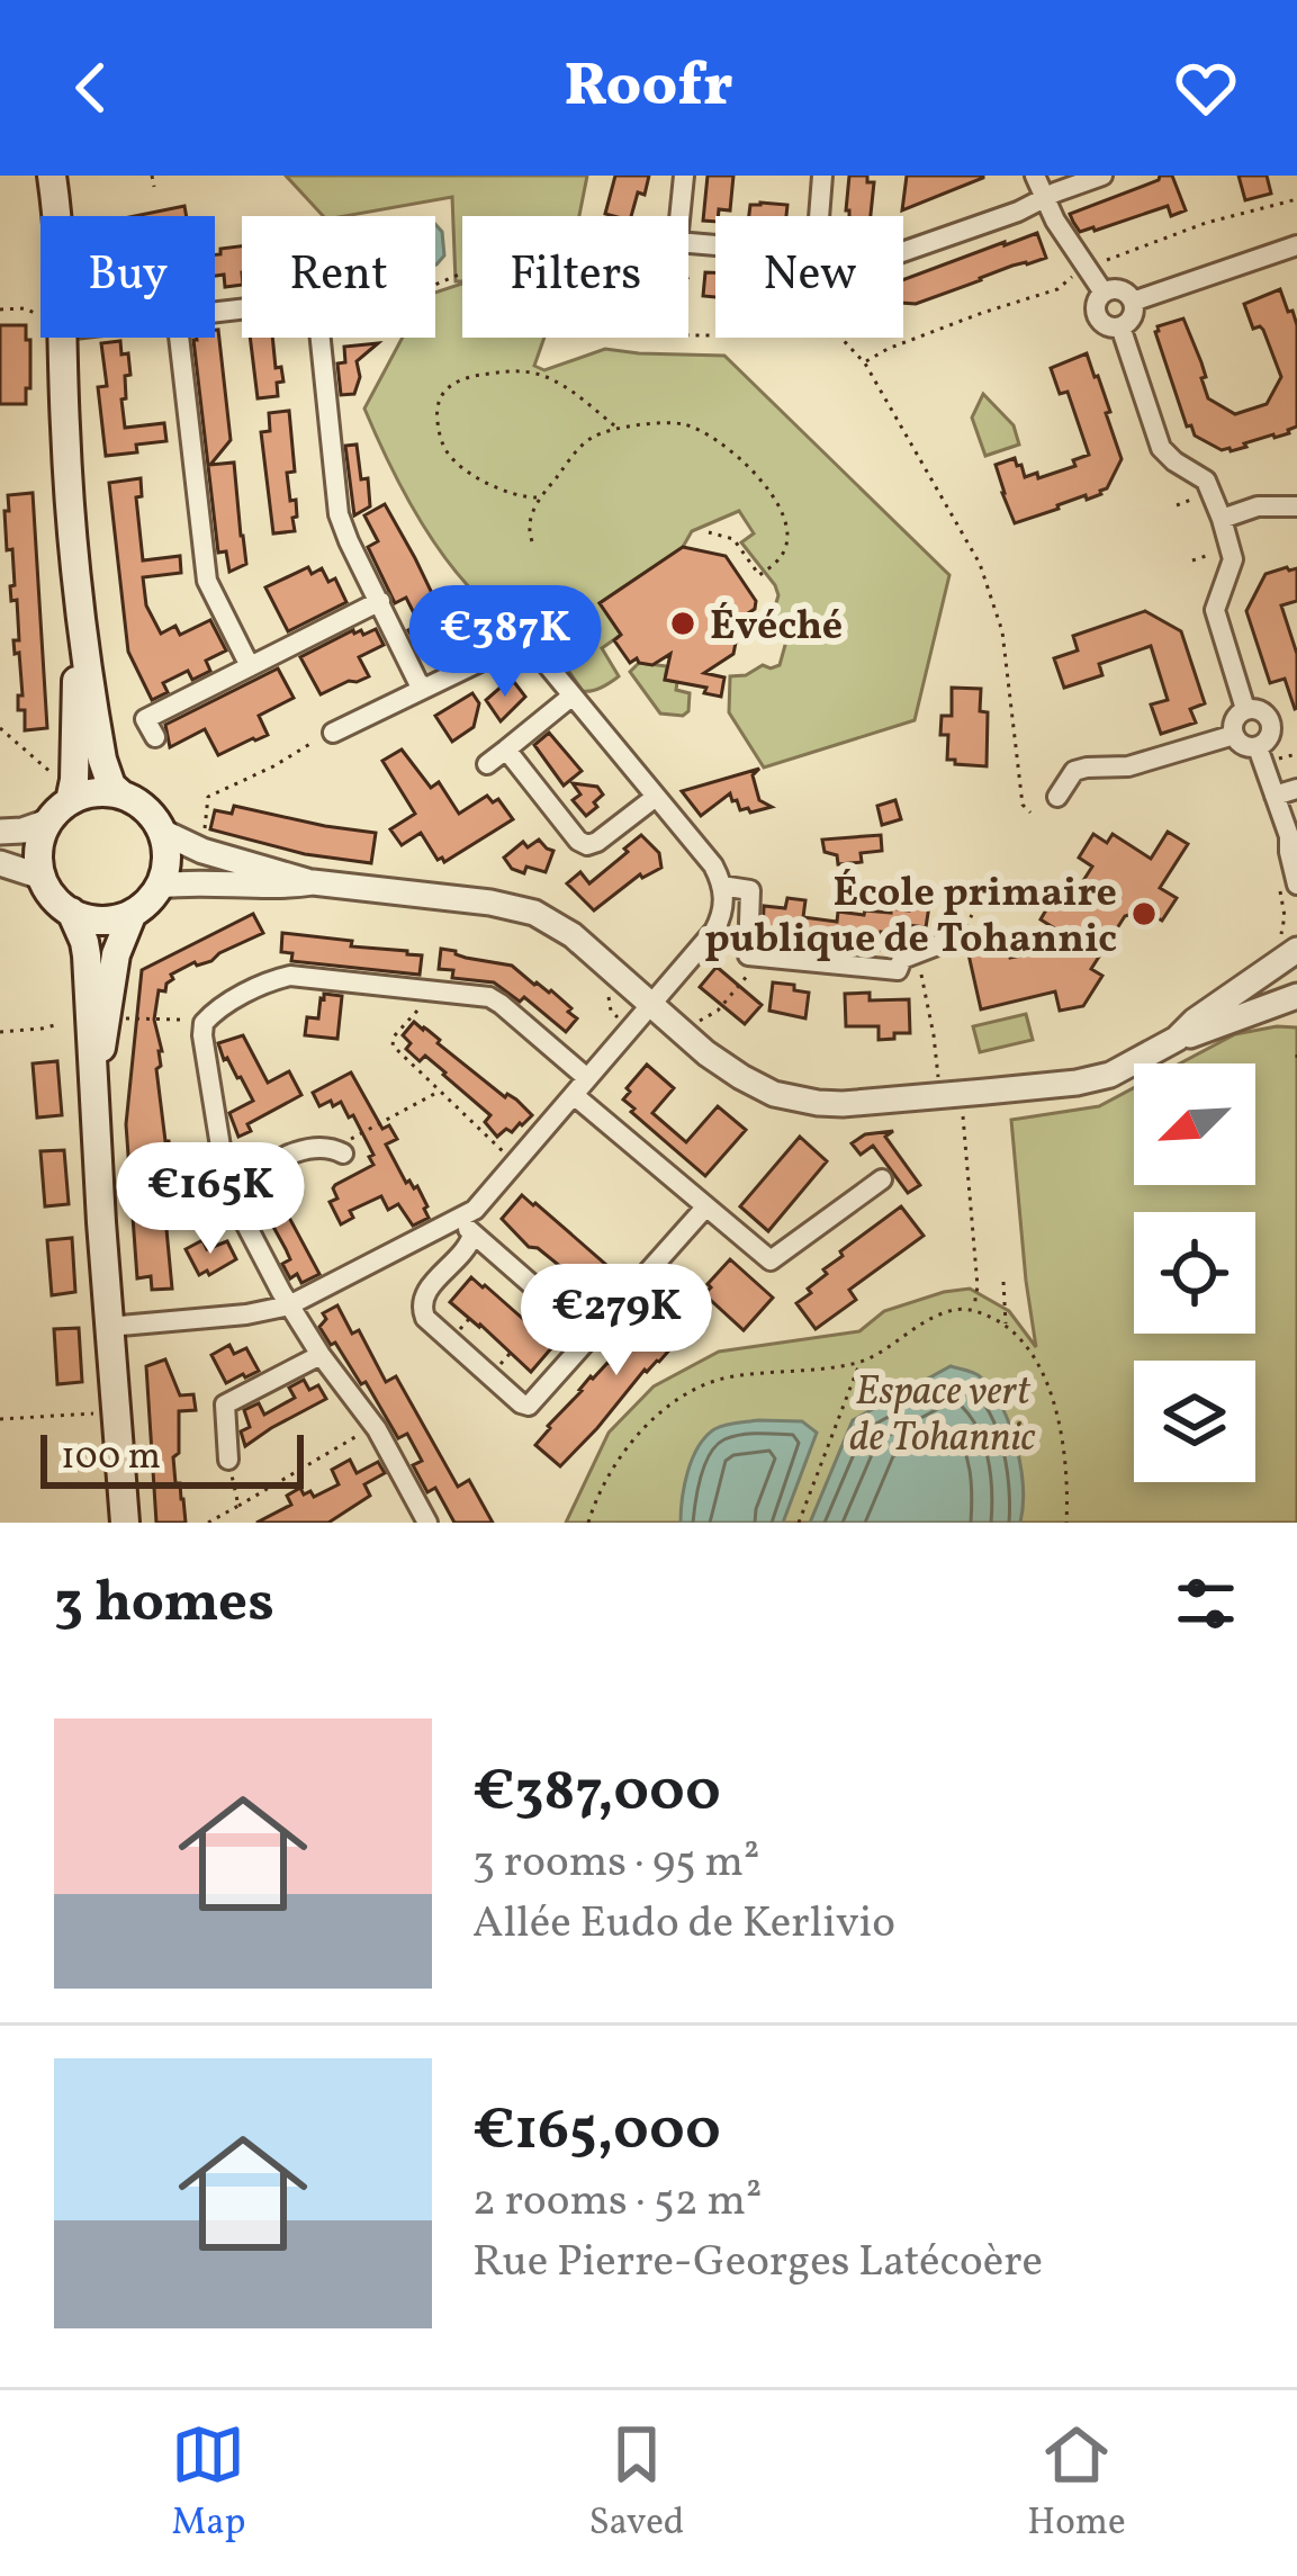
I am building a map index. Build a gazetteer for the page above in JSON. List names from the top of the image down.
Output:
{
  "parks": ["Espace vert de Tohannic"],
  "places": ["Évéché", "École primaire publique de Tohannic"],
  "scale_bar": "100 m",
  "north": "bottom left",
  "page": {
    "header": "Roofr",
    "chip": [
      "Buy",
      "Rent",
      "Filters",
      "New"
    ],
    "price": ["€387K", "€165K", "€279K"],
    "scale": "100 m",
    "heading": "3 homes",
    "list": [
      {
        "name": "€387,000",
        "note": "3 rooms · 95 m² · Allée Eudo de Kerlivio"
      },
      {
        "name": "€165,000",
        "note": "2 rooms · 52 m² · Rue Pierre-Georges Latécoère"
      }
    ],
    "tabs": ["Map", "Saved", "Home"]
  }
}
